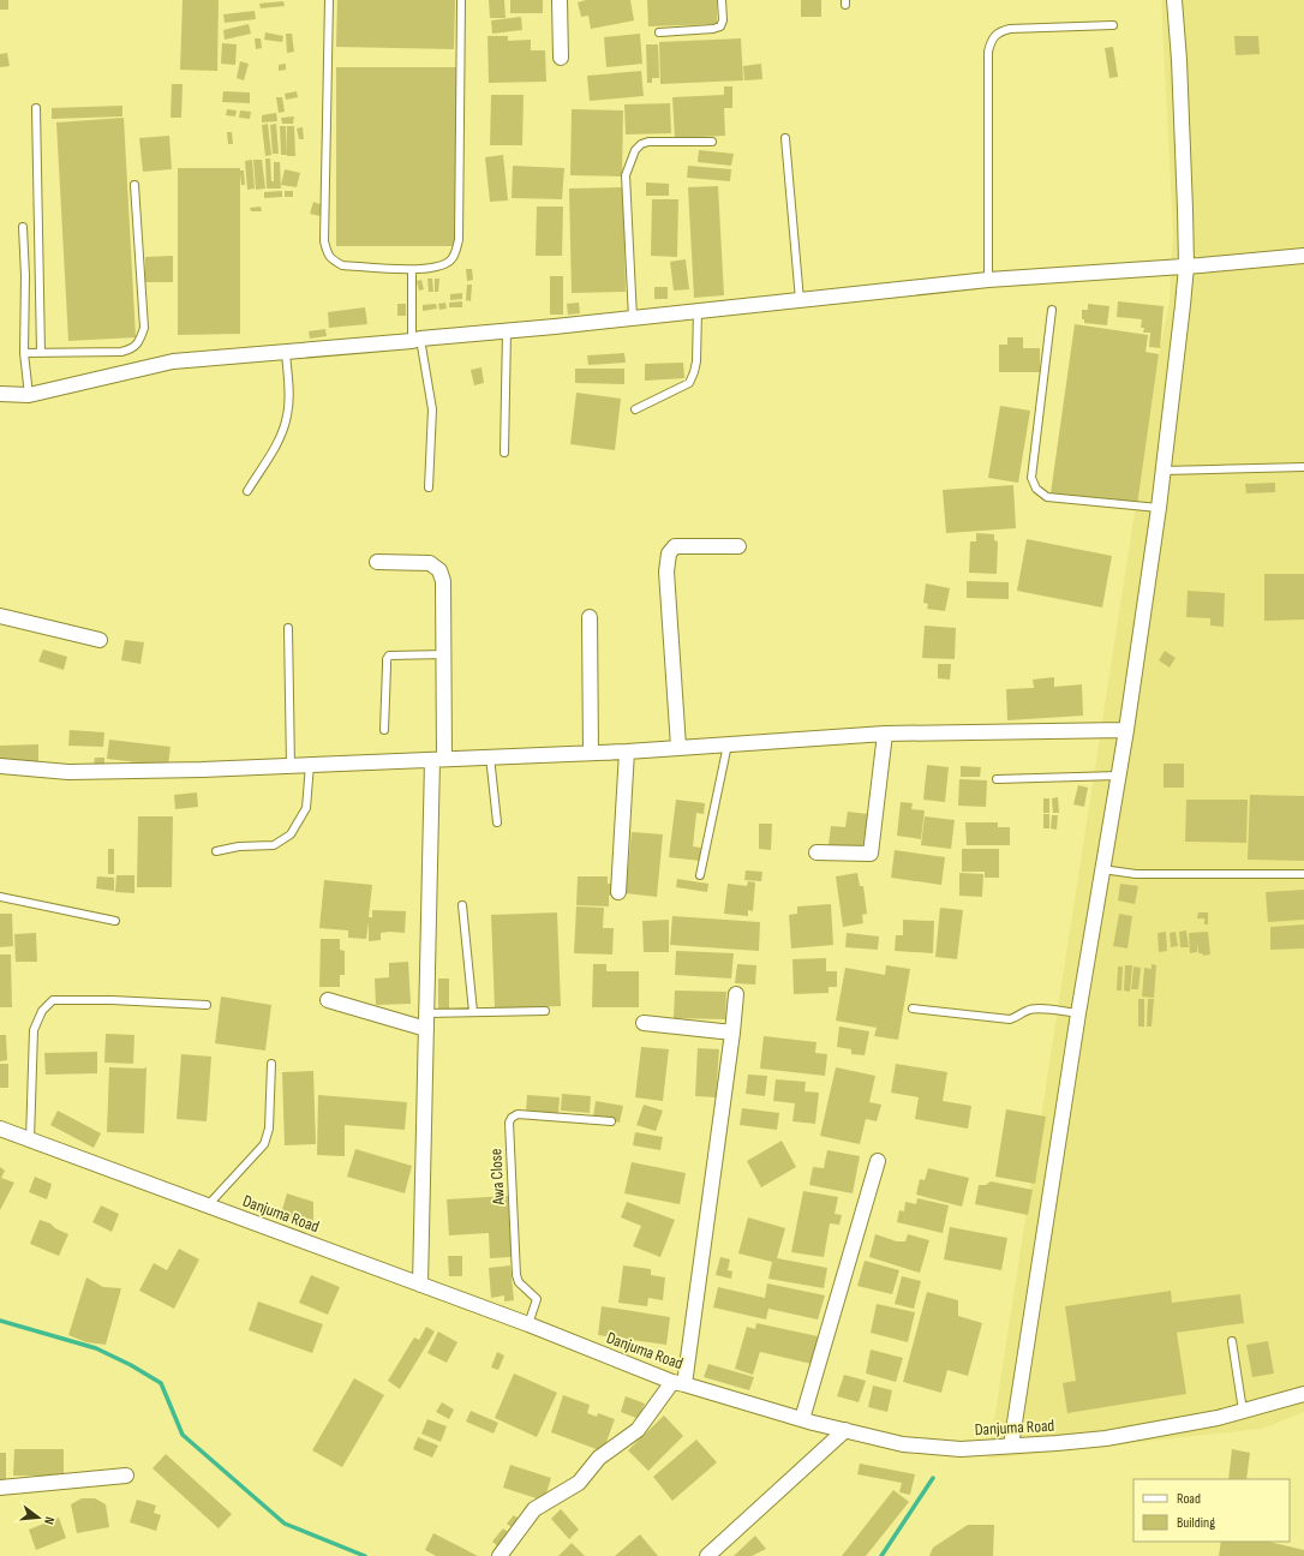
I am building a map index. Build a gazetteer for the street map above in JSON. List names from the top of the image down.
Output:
{
  "streets": {
    "street": ["Danjuma Road"],
    "lane": ["Awa Close"]
  },
  "crossings": [
    ["Awa Close", "Danjuma Road"]
  ],
  "legend": ["Road", "Building"],
  "north": "right"
}
